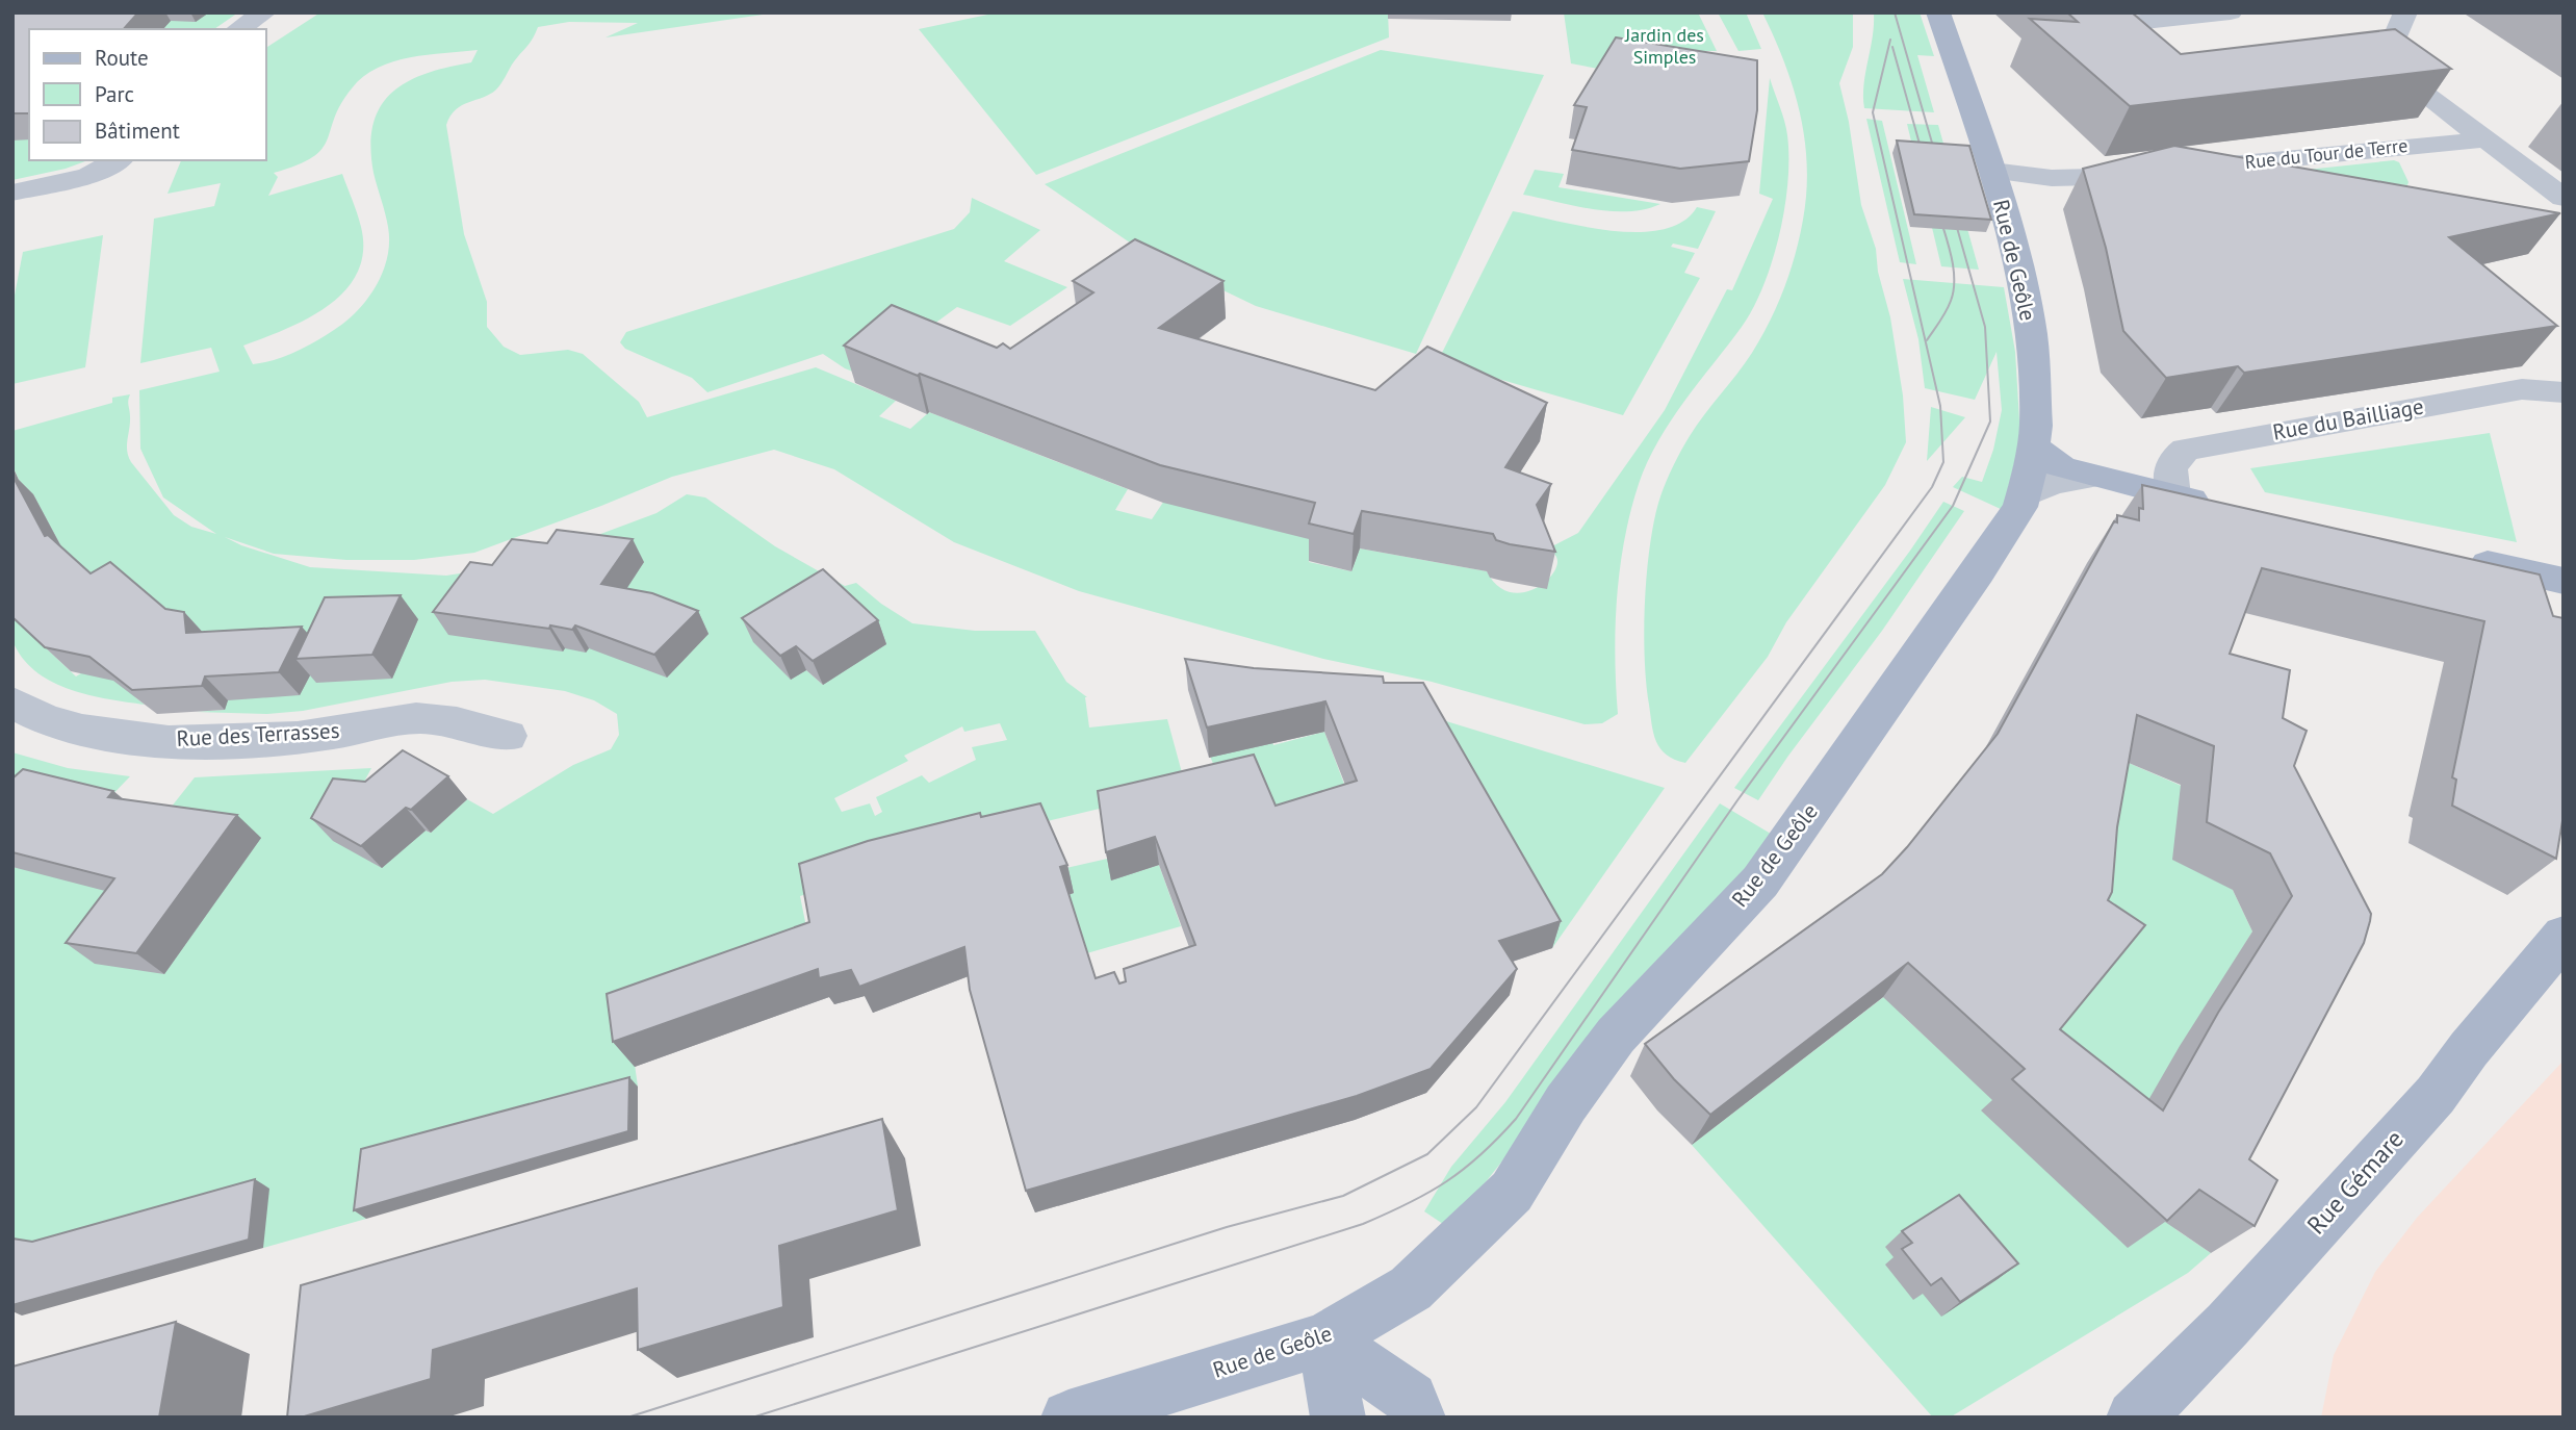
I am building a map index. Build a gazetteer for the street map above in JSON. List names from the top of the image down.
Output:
{
  "streets": {
    "main road": ["Rue de Geôle", "Rue Gémare"],
    "street": ["Rue du Tour de Terre", "Rue du Bailliage", "Rue des Terrasses"]
  },
  "crossings": [
    ["Rue du Tour de Terre", "Rue de Geôle"]
  ],
  "parks": ["Jardin des Simples"],
  "legend": ["Route", "Parc", "Bâtiment"]
}
